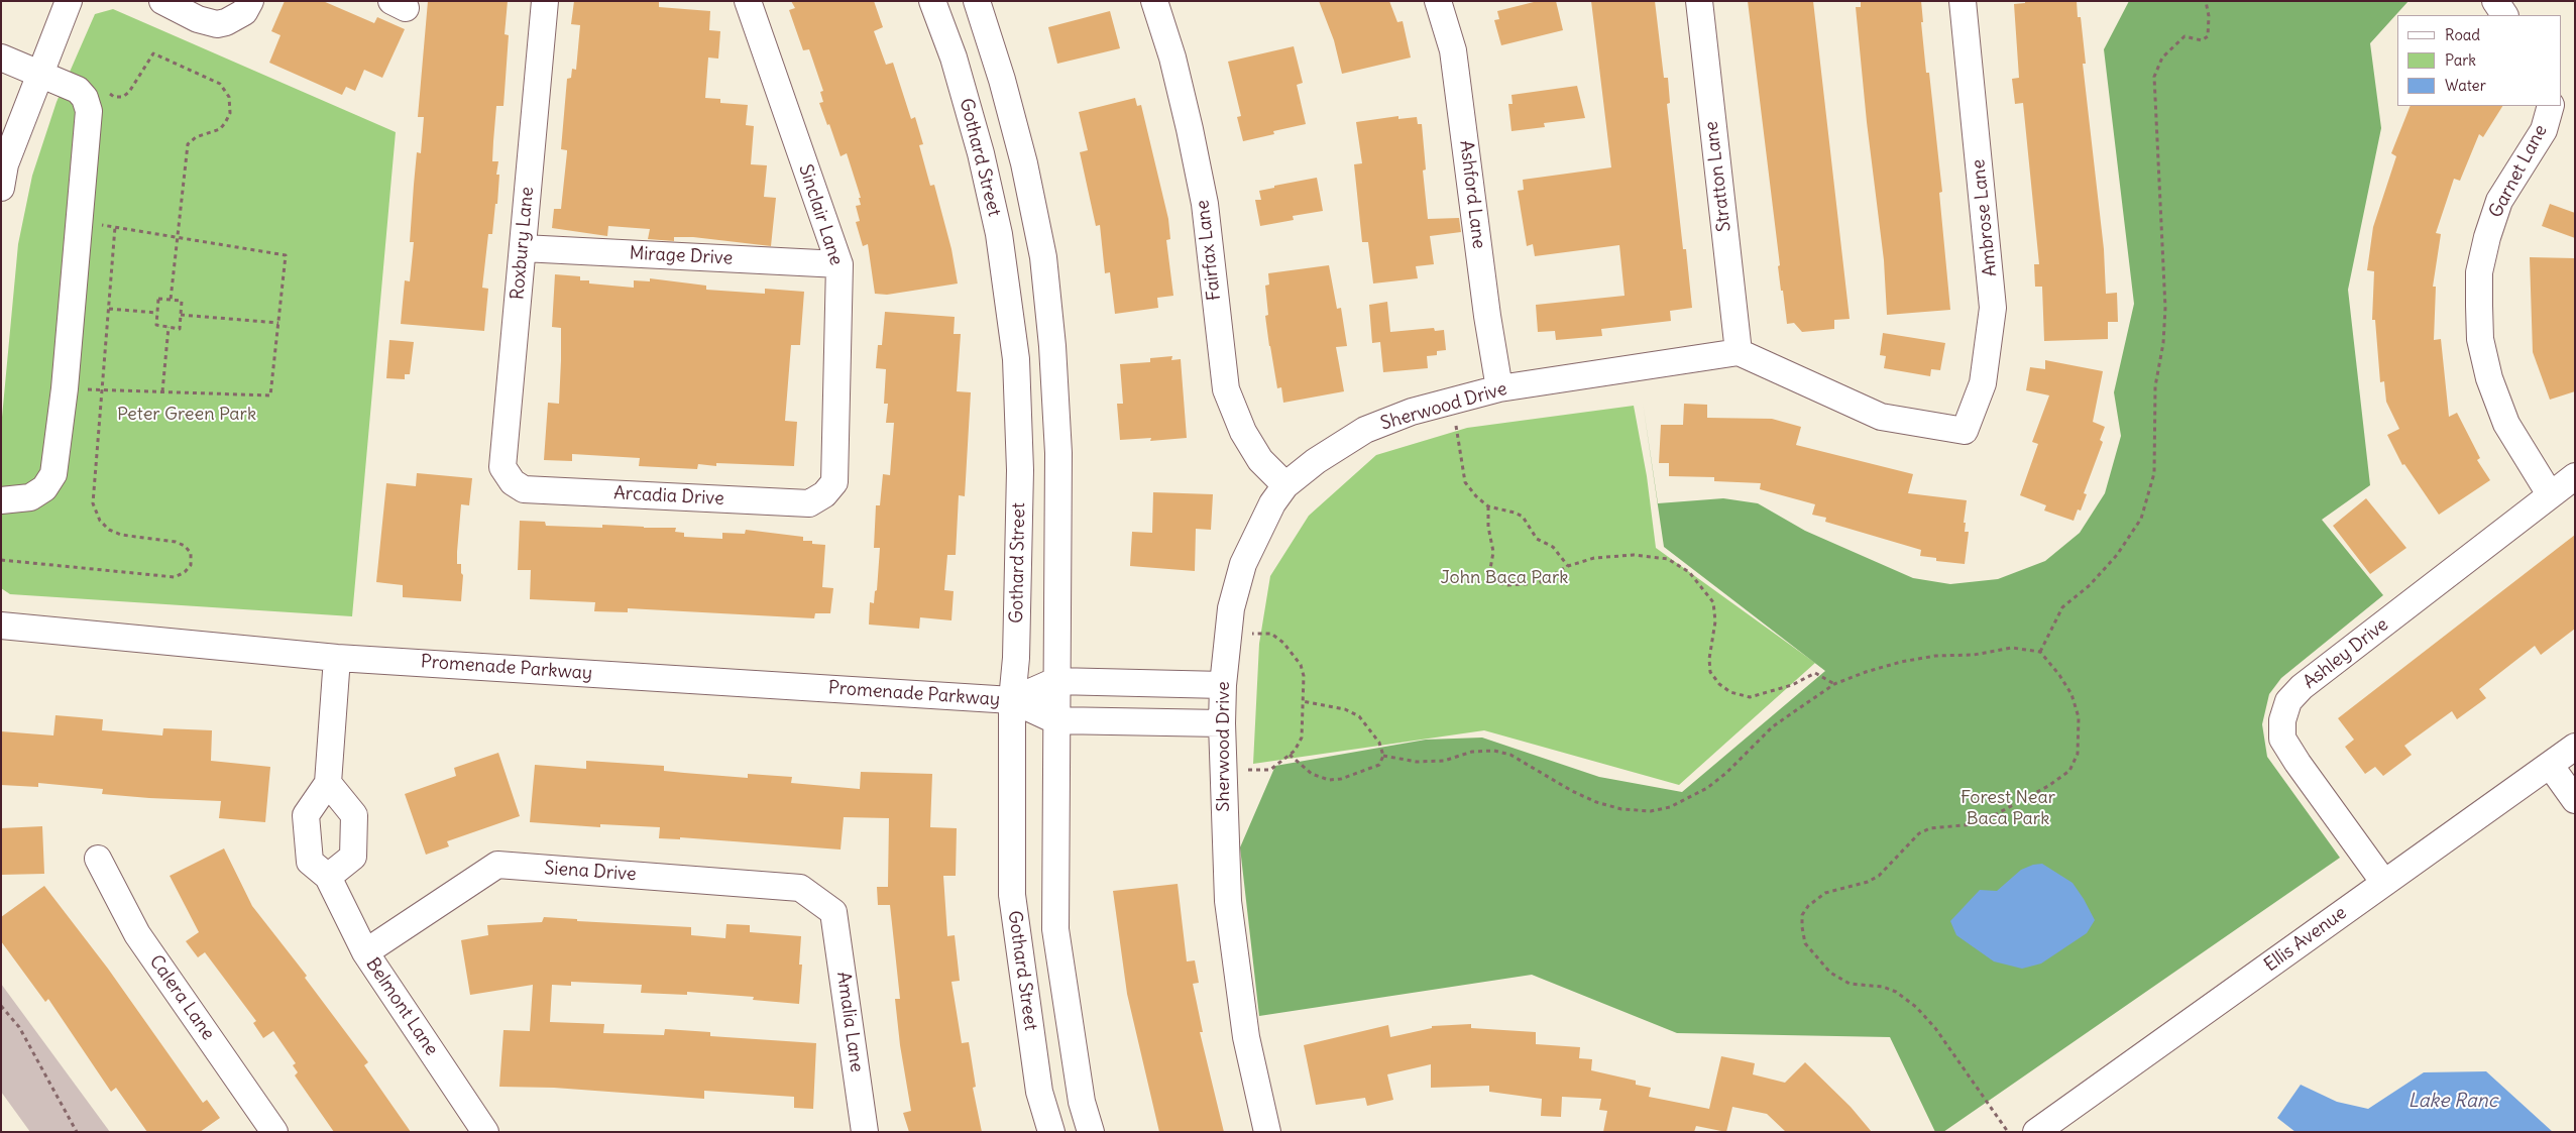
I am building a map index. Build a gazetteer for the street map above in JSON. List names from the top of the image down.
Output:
{
  "streets": {
    "street": [
      "Gothard Street",
      "Garnet Lane",
      "Stratton Lane",
      "Ashford Lane",
      "Sinclair Lane",
      "Ambrose Lane",
      "Roxbury Lane",
      "Fairfax Lane",
      "Mirage Drive",
      "Sherwood Drive",
      "Arcadia Drive",
      "Ashley Drive",
      "Promenade Parkway",
      "Siena Drive",
      "Ellis Avenue",
      "Calera Lane",
      "Belmont Lane",
      "Amalia Lane"
    ]
  },
  "crossings": [
    ["Gothard Street", "Promenade Parkway"],
    ["Garnet Lane", "Ashley Drive"],
    ["Stratton Lane", "Ambrose Lane"],
    ["Stratton Lane", "Sherwood Drive"],
    ["Ashford Lane", "Sherwood Drive"],
    ["Sinclair Lane", "Mirage Drive"],
    ["Sinclair Lane", "Arcadia Drive"],
    ["Ambrose Lane", "Sherwood Drive"],
    ["Roxbury Lane", "Mirage Drive"],
    ["Roxbury Lane", "Arcadia Drive"],
    ["Fairfax Lane", "Sherwood Drive"],
    ["Sherwood Drive", "Promenade Parkway"],
    ["Ashley Drive", "Ellis Avenue"],
    ["Siena Drive", "Belmont Lane"],
    ["Siena Drive", "Amalia Lane"]
  ],
  "water": ["Lake Ranc"],
  "parks": ["Peter Green Park", "John Baca Park", "Forest Near Baca Park"],
  "legend": ["Road", "Park", "Water"]
}
